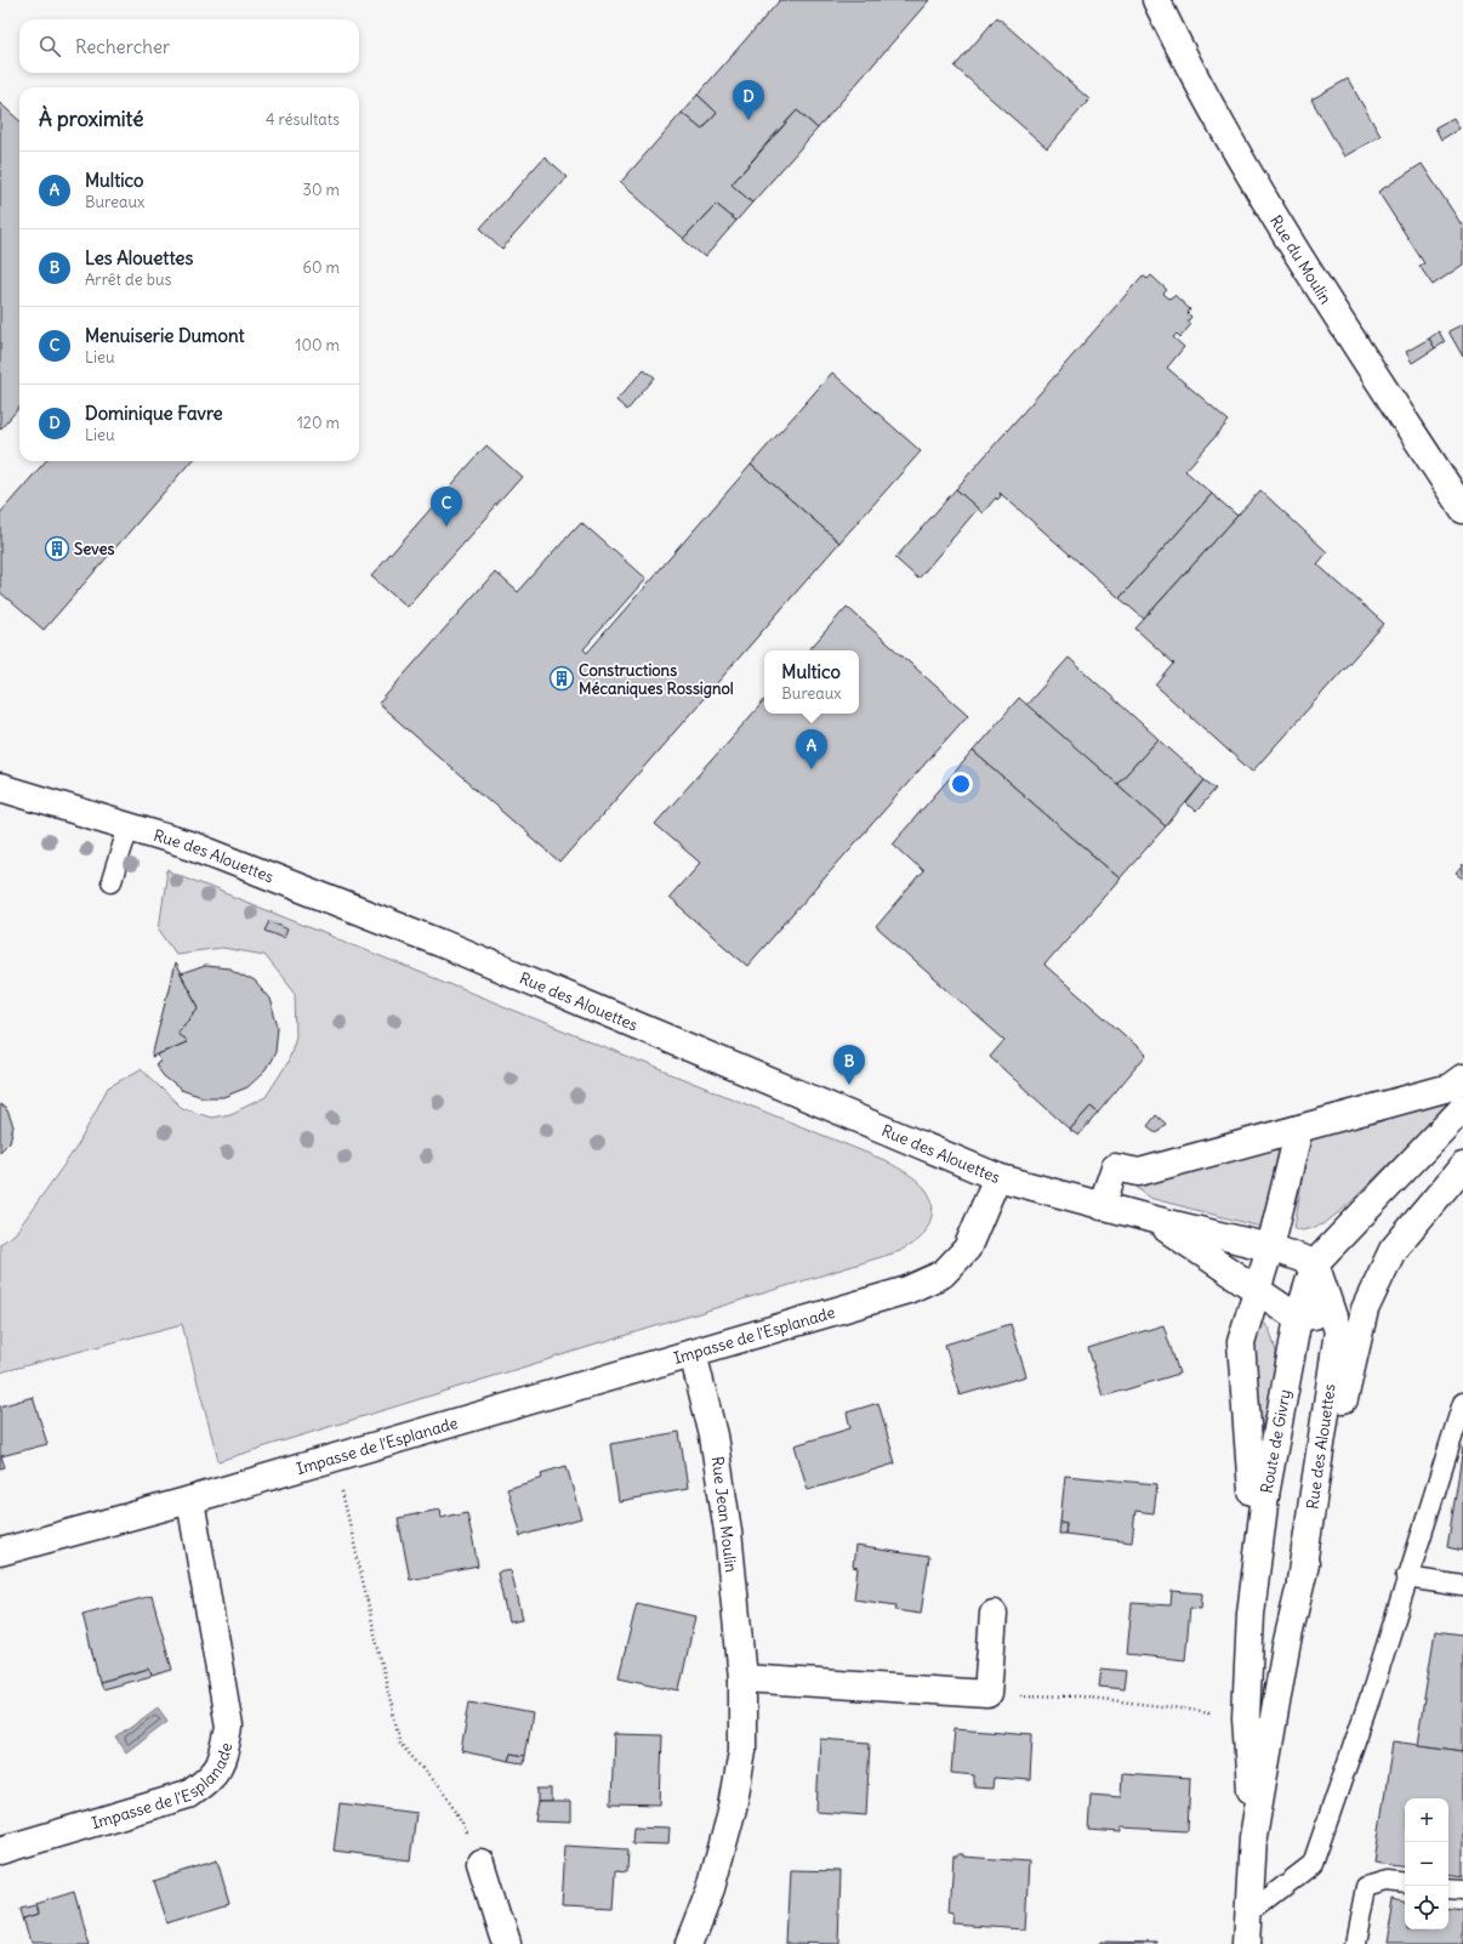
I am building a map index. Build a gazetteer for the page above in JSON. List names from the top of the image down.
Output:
{
  "streets": {
    "street": [
      "Rue du Moulin",
      "Rue des Alouettes",
      "Impasse de l'Esplanade",
      "Route de Givry",
      "Rue Jean Moulin"
    ]
  },
  "crossings": [
    ["Rue des Alouettes", "Impasse de l'Esplanade"],
    ["Rue des Alouettes", "Route de Givry"],
    ["Impasse de l'Esplanade", "Rue Jean Moulin"]
  ],
  "places": {
    "building": ["Seves", "Constructions Mécaniques Rossignol"]
  },
  "page": {
    "search": "Rechercher",
    "pins": [
      "D",
      "C",
      "A",
      "B"
    ],
    "heading": ["À proximité", "4 résultats"],
    "list": [
      {
        "mark": "A",
        "name": "Multico",
        "note": "Bureaux",
        "value": "30 m"
      },
      {
        "mark": "B",
        "name": "Les Alouettes",
        "note": "Arrêt de bus",
        "value": "60 m"
      },
      {
        "mark": "C",
        "name": "Menuiserie Dumont",
        "note": "Lieu",
        "value": "100 m"
      },
      {
        "mark": "D",
        "name": "Dominique Favre",
        "note": "Lieu",
        "value": "120 m"
      }
    ],
    "popup": ["Multico", "Bureaux"],
    "map_buttons": ["+", "−"]
  }
}
